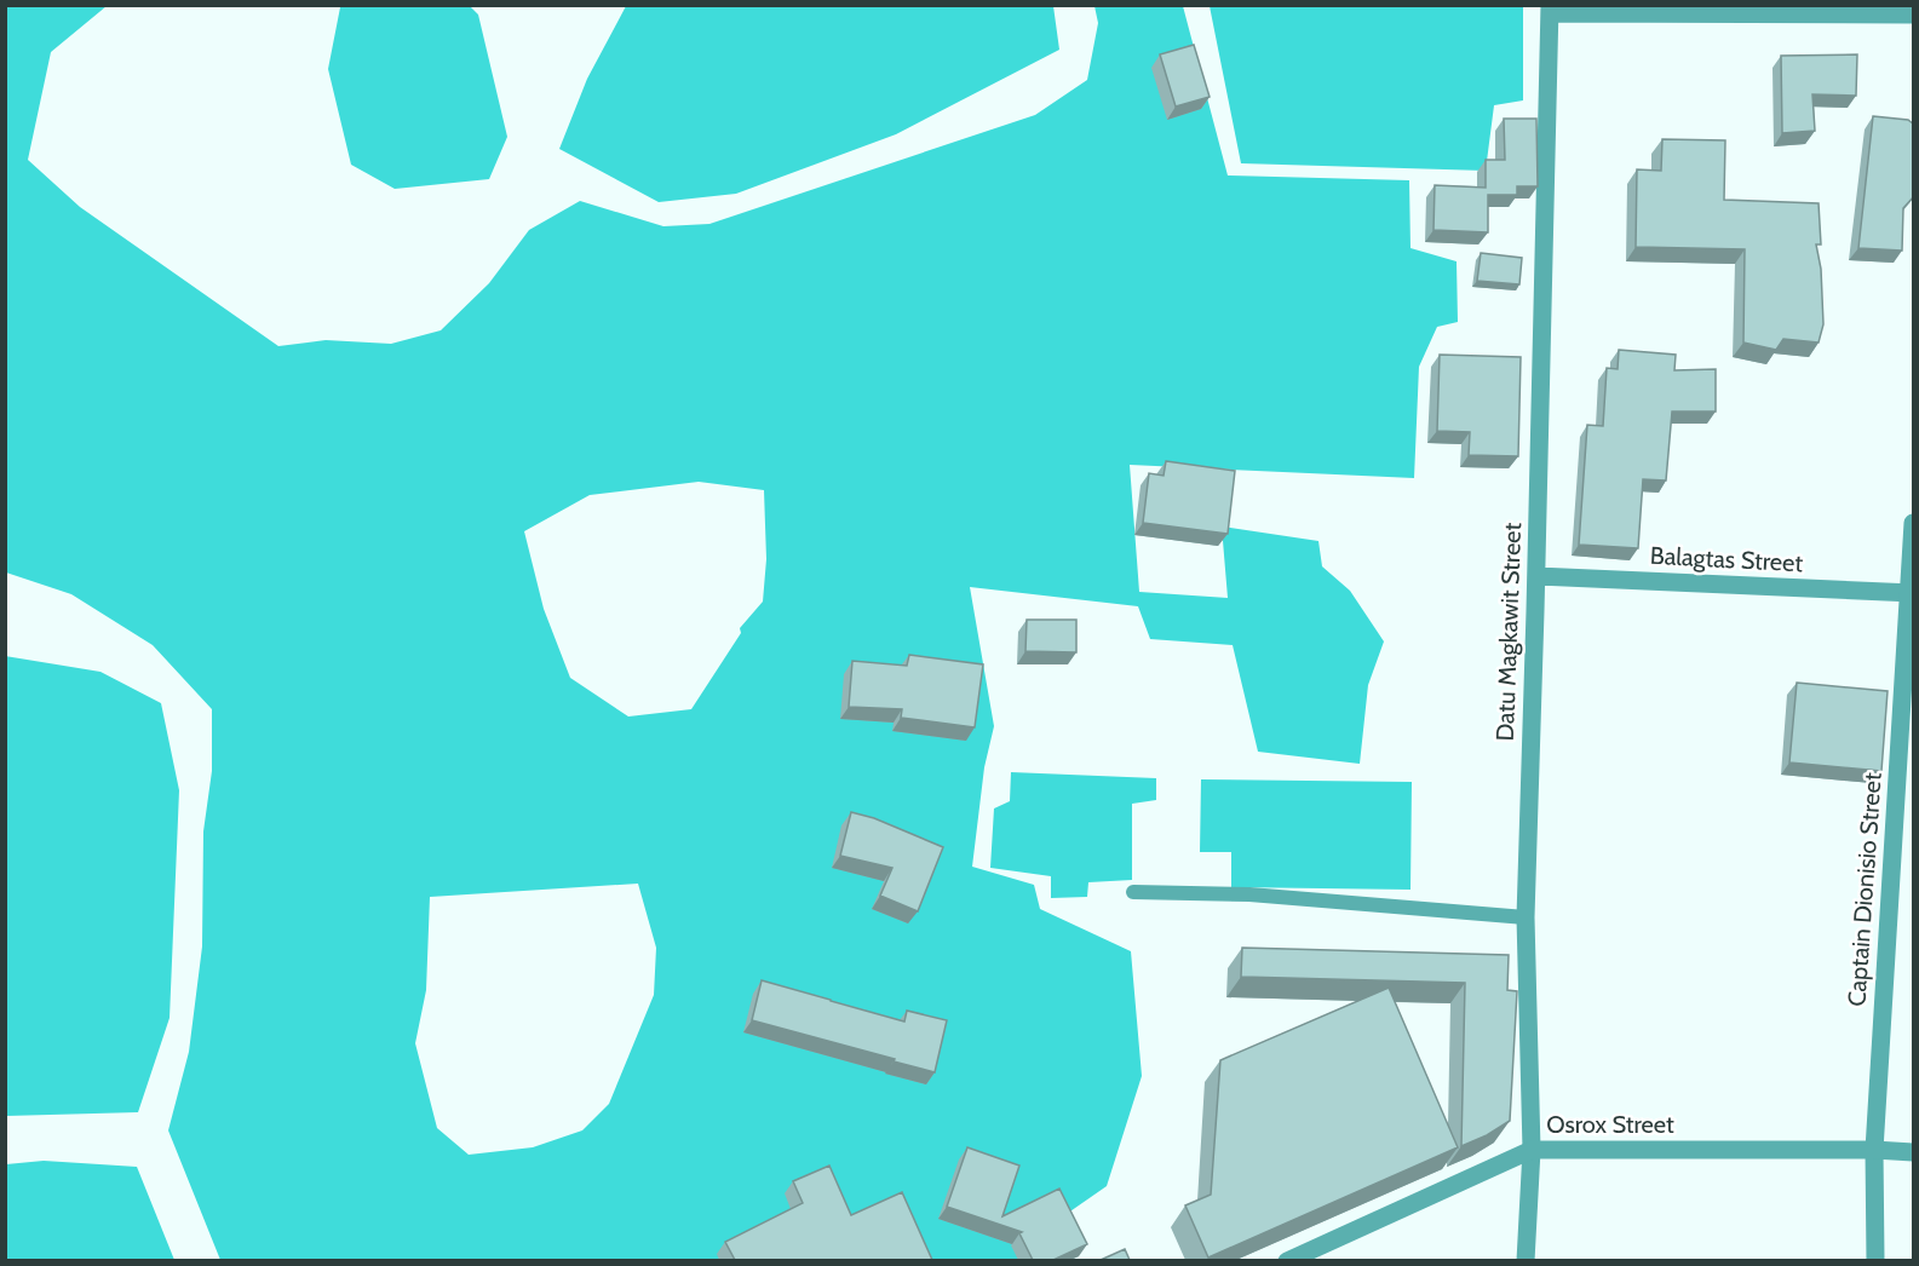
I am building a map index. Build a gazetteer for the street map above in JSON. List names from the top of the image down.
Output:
{
  "streets": {
    "street": [
      "Balagtas Street",
      "Datu Magkawit Street",
      "Captain Dionisio Street",
      "Osrox Street"
    ]
  },
  "crossings": [
    ["Balagtas Street", "Datu Magkawit Street"],
    ["Balagtas Street", "Captain Dionisio Street"],
    ["Datu Magkawit Street", "Osrox Street"],
    ["Captain Dionisio Street", "Osrox Street"]
  ]
}
